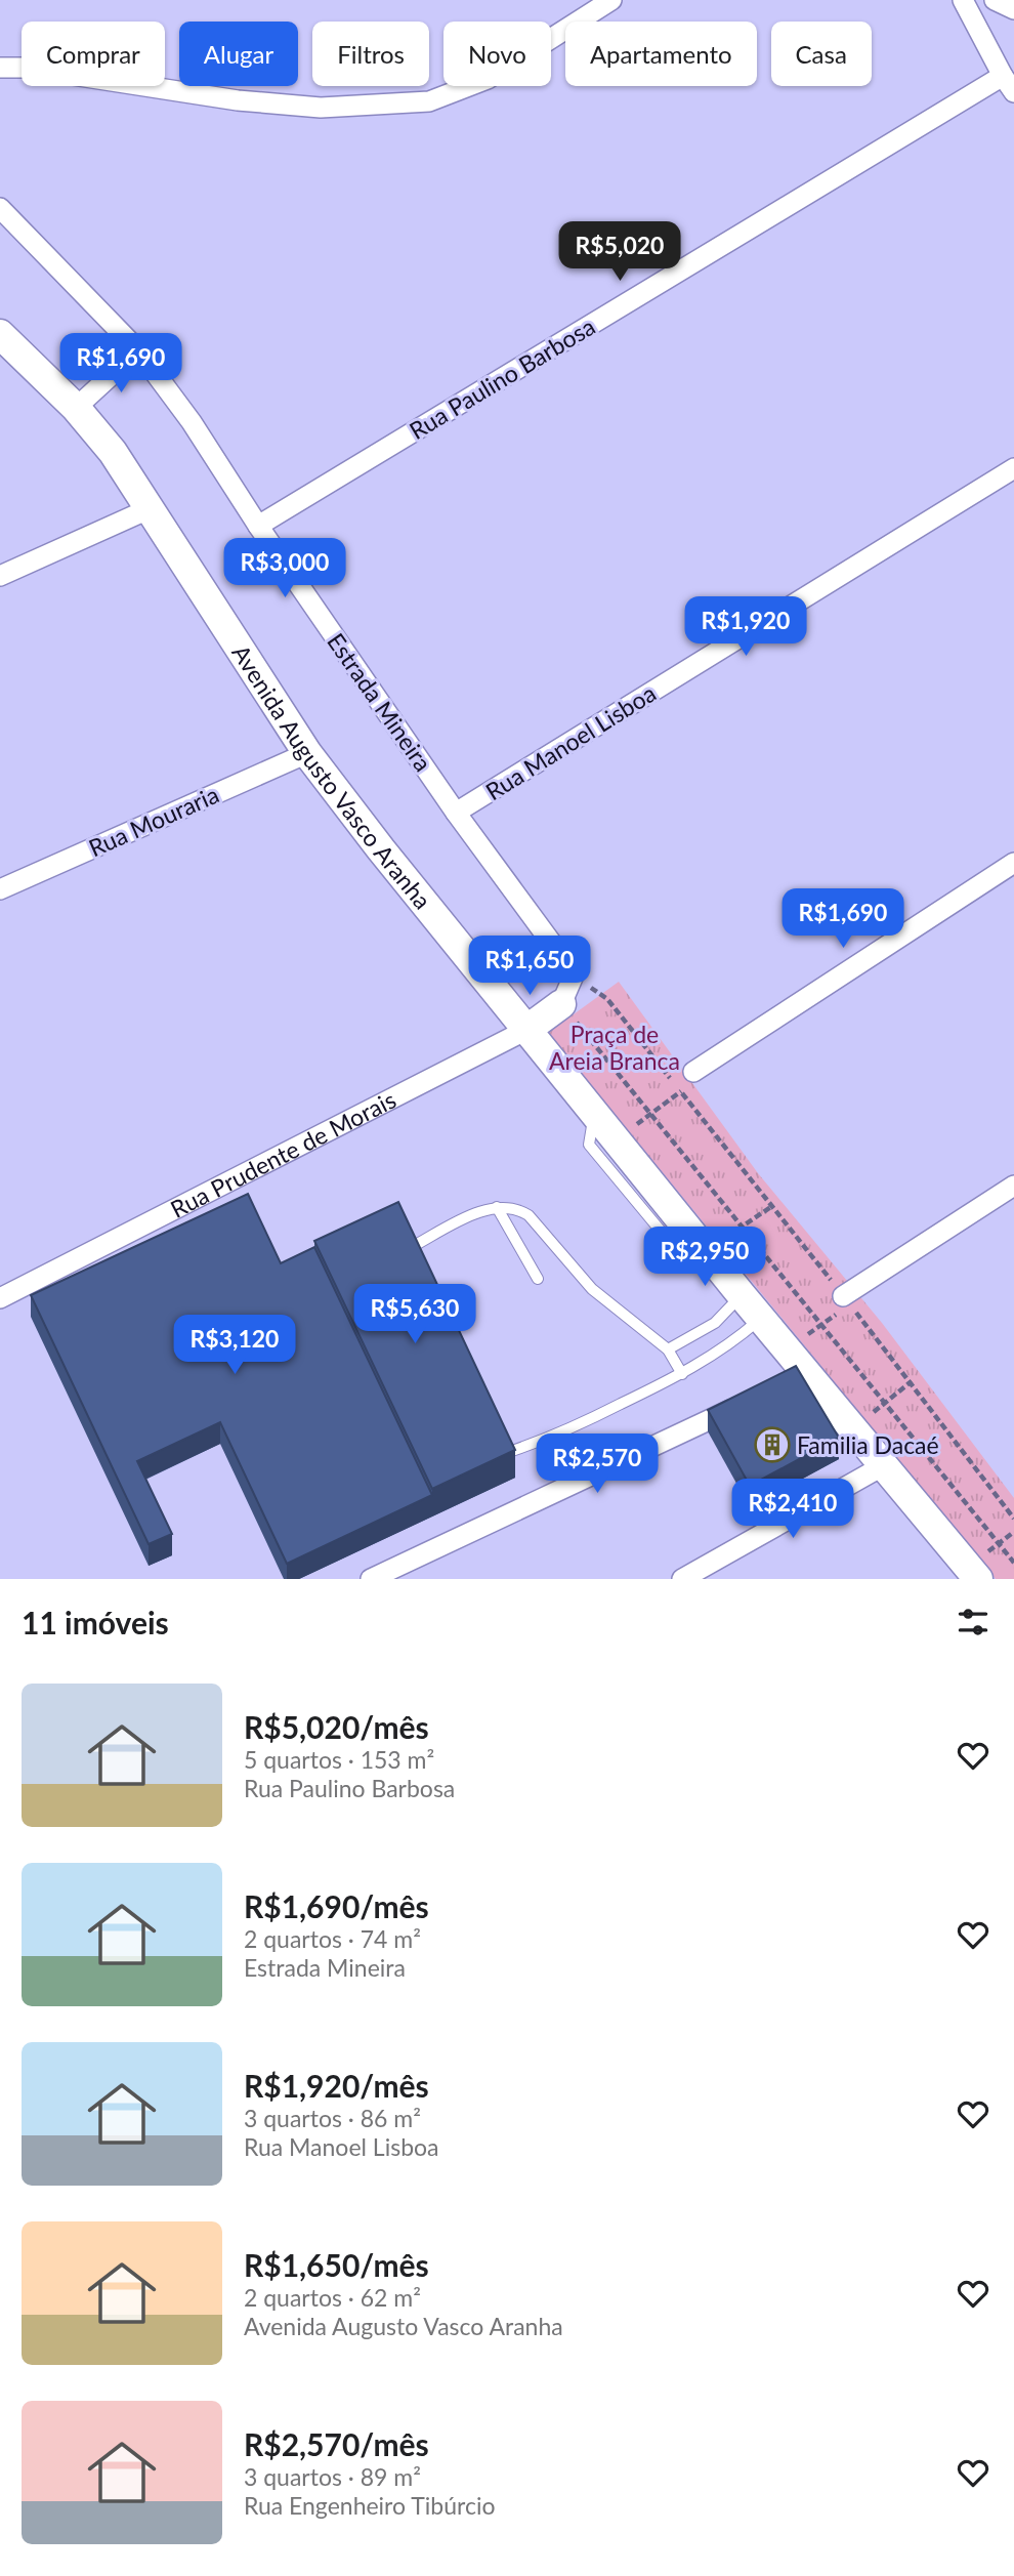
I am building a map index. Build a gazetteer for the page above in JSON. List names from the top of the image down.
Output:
{
  "streets": {
    "main road": ["Avenida Augusto Vasco Aranha", "Rua Prudente de Morais"],
    "street": [
      "Rua Paulino Barbosa",
      "Estrada Mineira",
      "Rua Manoel Lisboa",
      "Rua Mouraria"
    ]
  },
  "crossings": [
    ["Rua Paulino Barbosa", "Estrada Mineira"],
    ["Estrada Mineira", "Rua Manoel Lisboa"],
    ["Avenida Augusto Vasco Aranha", "Rua Mouraria"],
    ["Avenida Augusto Vasco Aranha", "Rua Prudente de Morais"]
  ],
  "parks": ["Praça de Areia Branca"],
  "places": {
    "building": ["Familia Dacaé"]
  },
  "page": {
    "chip": [
      "Comprar",
      "Alugar",
      "Filtros",
      "Novo",
      "Apartamento",
      "Casa"
    ],
    "price": [
      "R$5,020",
      "R$1,690",
      "R$3,000",
      "R$1,920",
      "R$1,690",
      "R$1,650",
      "R$2,950",
      "R$5,630",
      "R$3,120",
      "R$2,570",
      "R$2,410"
    ],
    "heading": "11 imóveis",
    "list": [
      {
        "name": "R$5,020/mês",
        "note": "5 quartos · 153 m² · Rua Paulino Barbosa"
      },
      {
        "name": "R$1,690/mês",
        "note": "2 quartos · 74 m² · Estrada Mineira"
      },
      {
        "name": "R$1,920/mês",
        "note": "3 quartos · 86 m² · Rua Manoel Lisboa"
      },
      {
        "name": "R$1,650/mês",
        "note": "2 quartos · 62 m² · Avenida Augusto Vasco Aranha"
      },
      {
        "name": "R$2,570/mês",
        "note": "3 quartos · 89 m² · Rua Engenheiro Tibúrcio"
      }
    ]
  }
}
